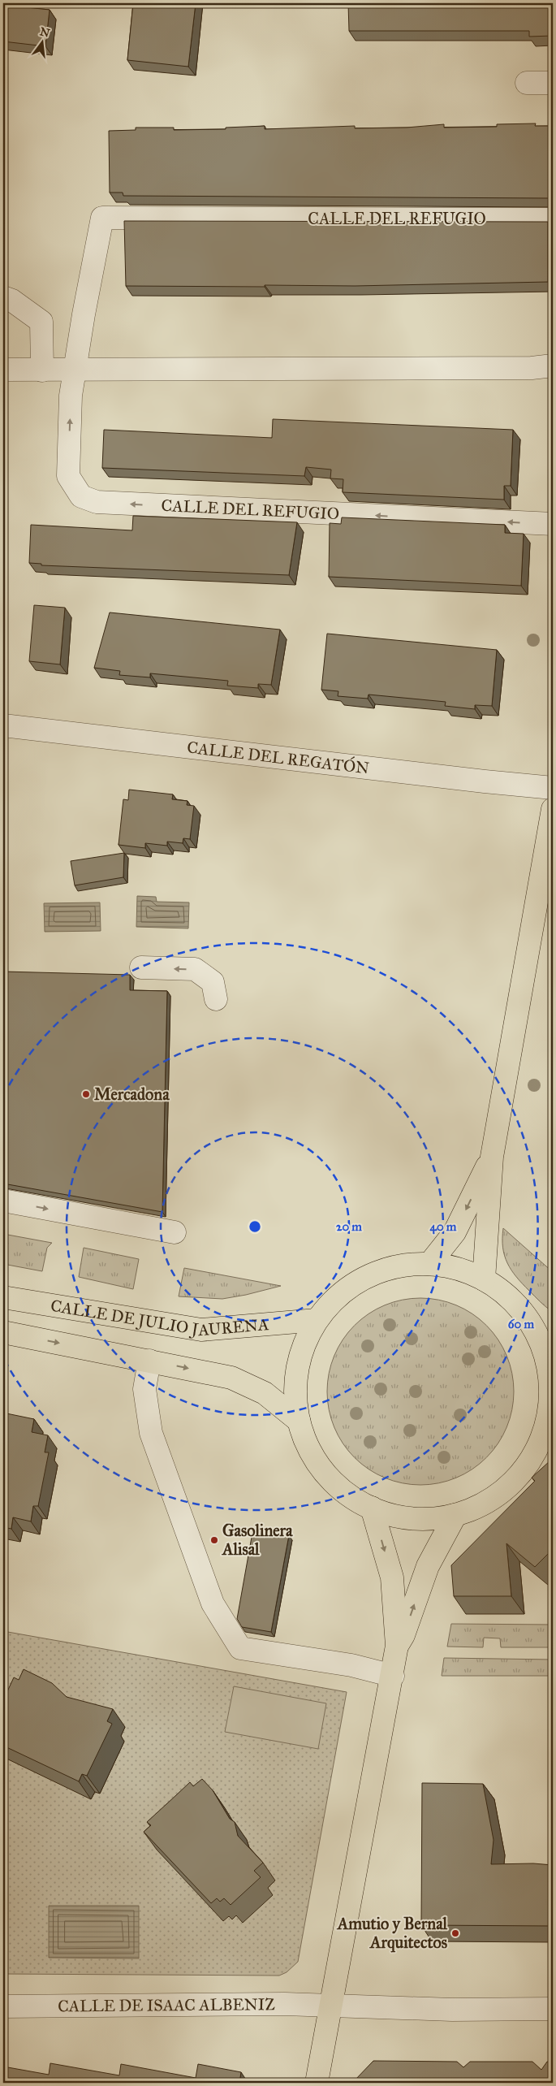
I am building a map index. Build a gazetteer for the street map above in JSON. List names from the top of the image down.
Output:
{
  "streets": {
    "main road": ["CALLE DE JULIO JAURENA"],
    "street": ["CALLE DEL REFUGIO", "CALLE DEL REGATÓN", "CALLE DE ISAAC ALBENIZ"]
  },
  "places": ["Mercadona", "Gasolinera Alisal", "Amutio y Bernal Arquitectos"],
  "north": "top",
  "rings": ["20 m", "40 m", "60 m"]
}
